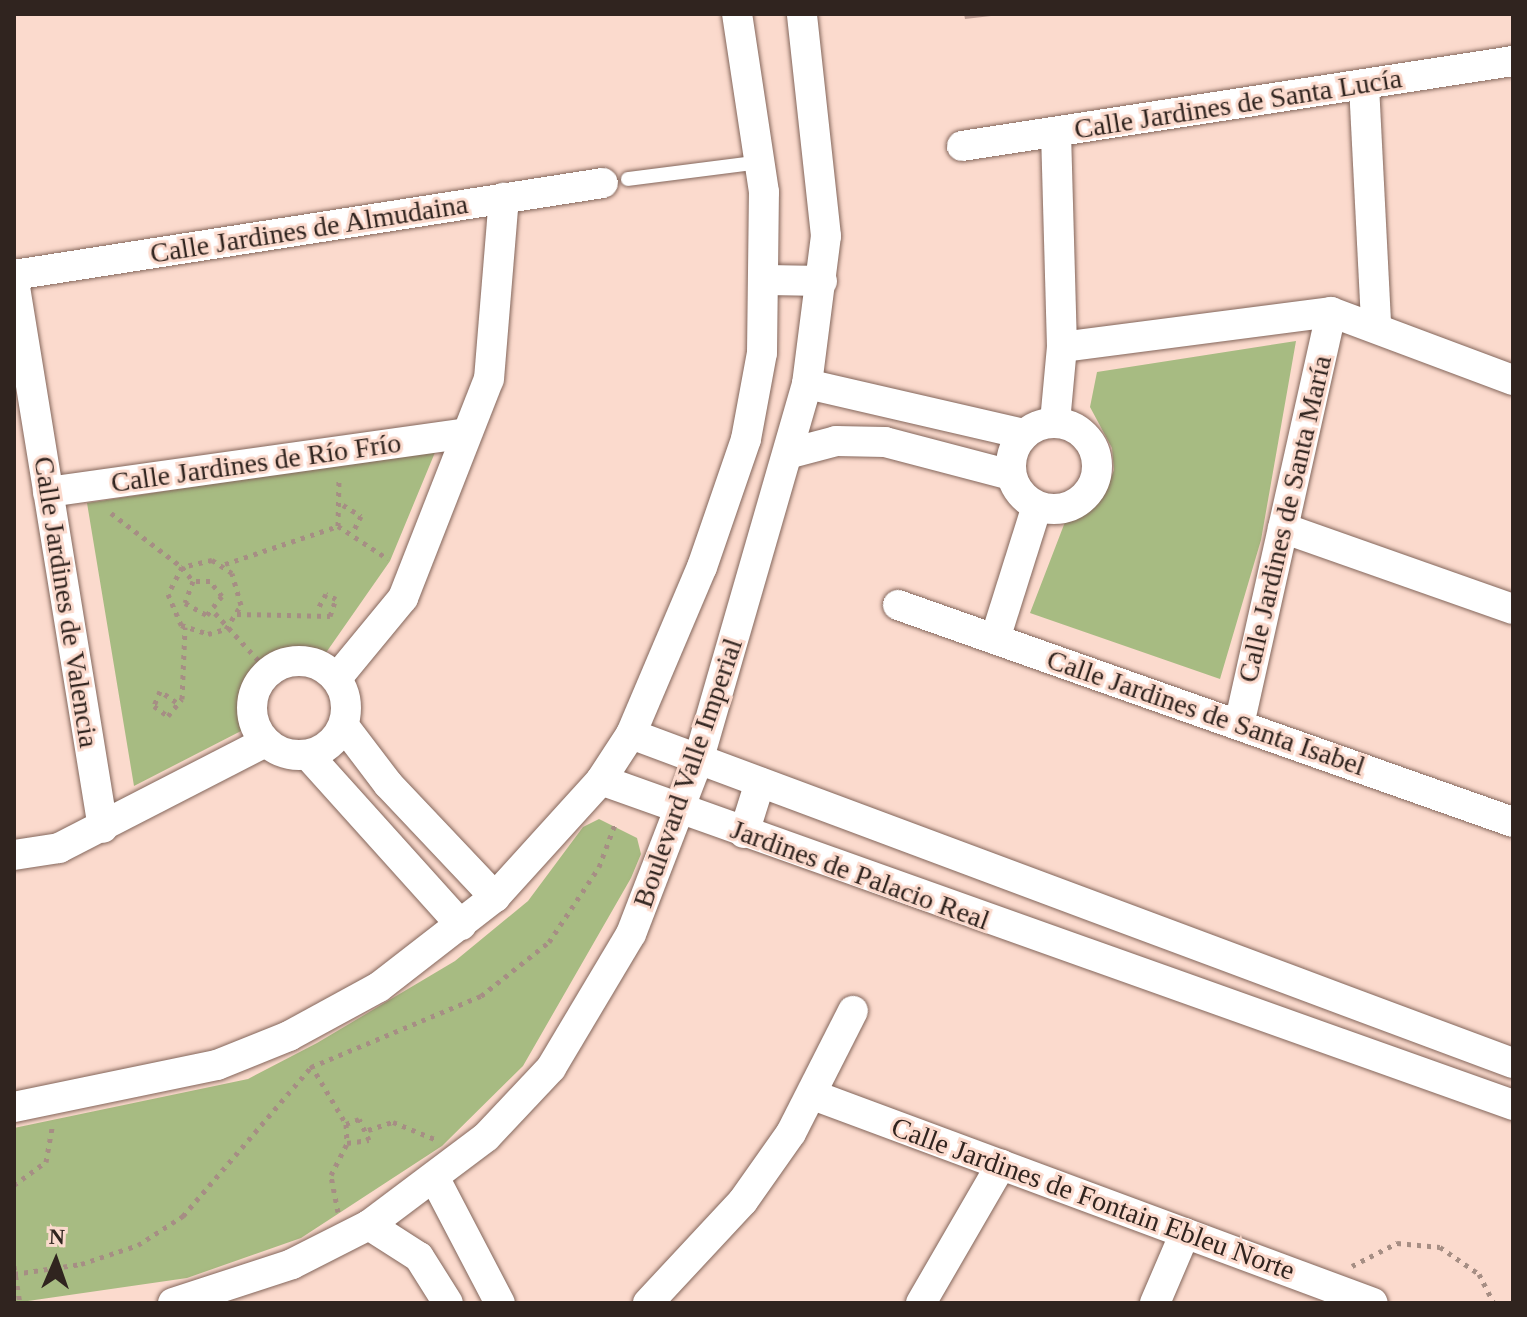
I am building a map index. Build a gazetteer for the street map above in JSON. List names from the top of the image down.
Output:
{
  "streets": {
    "street": [
      "Calle Jardines de Santa Lucía",
      "Calle Jardines de Almudaina",
      "Calle Jardines de Río Frío",
      "Calle Jardines de Santa María",
      "Calle Jardines de Valencia",
      "Calle Jardines de Santa Isabel",
      "Boulevard Valle Imperial",
      "Jardines de Palacio Real",
      "Calle Jardines de Fontain Ebleu Norte"
    ]
  },
  "crossings": [
    ["Calle Jardines de Río Frío", "Calle Jardines de Valencia"],
    ["Calle Jardines de Santa María", "Calle Jardines de Santa Isabel"],
    ["Boulevard Valle Imperial", "Jardines de Palacio Real"]
  ],
  "north": "top"
}
